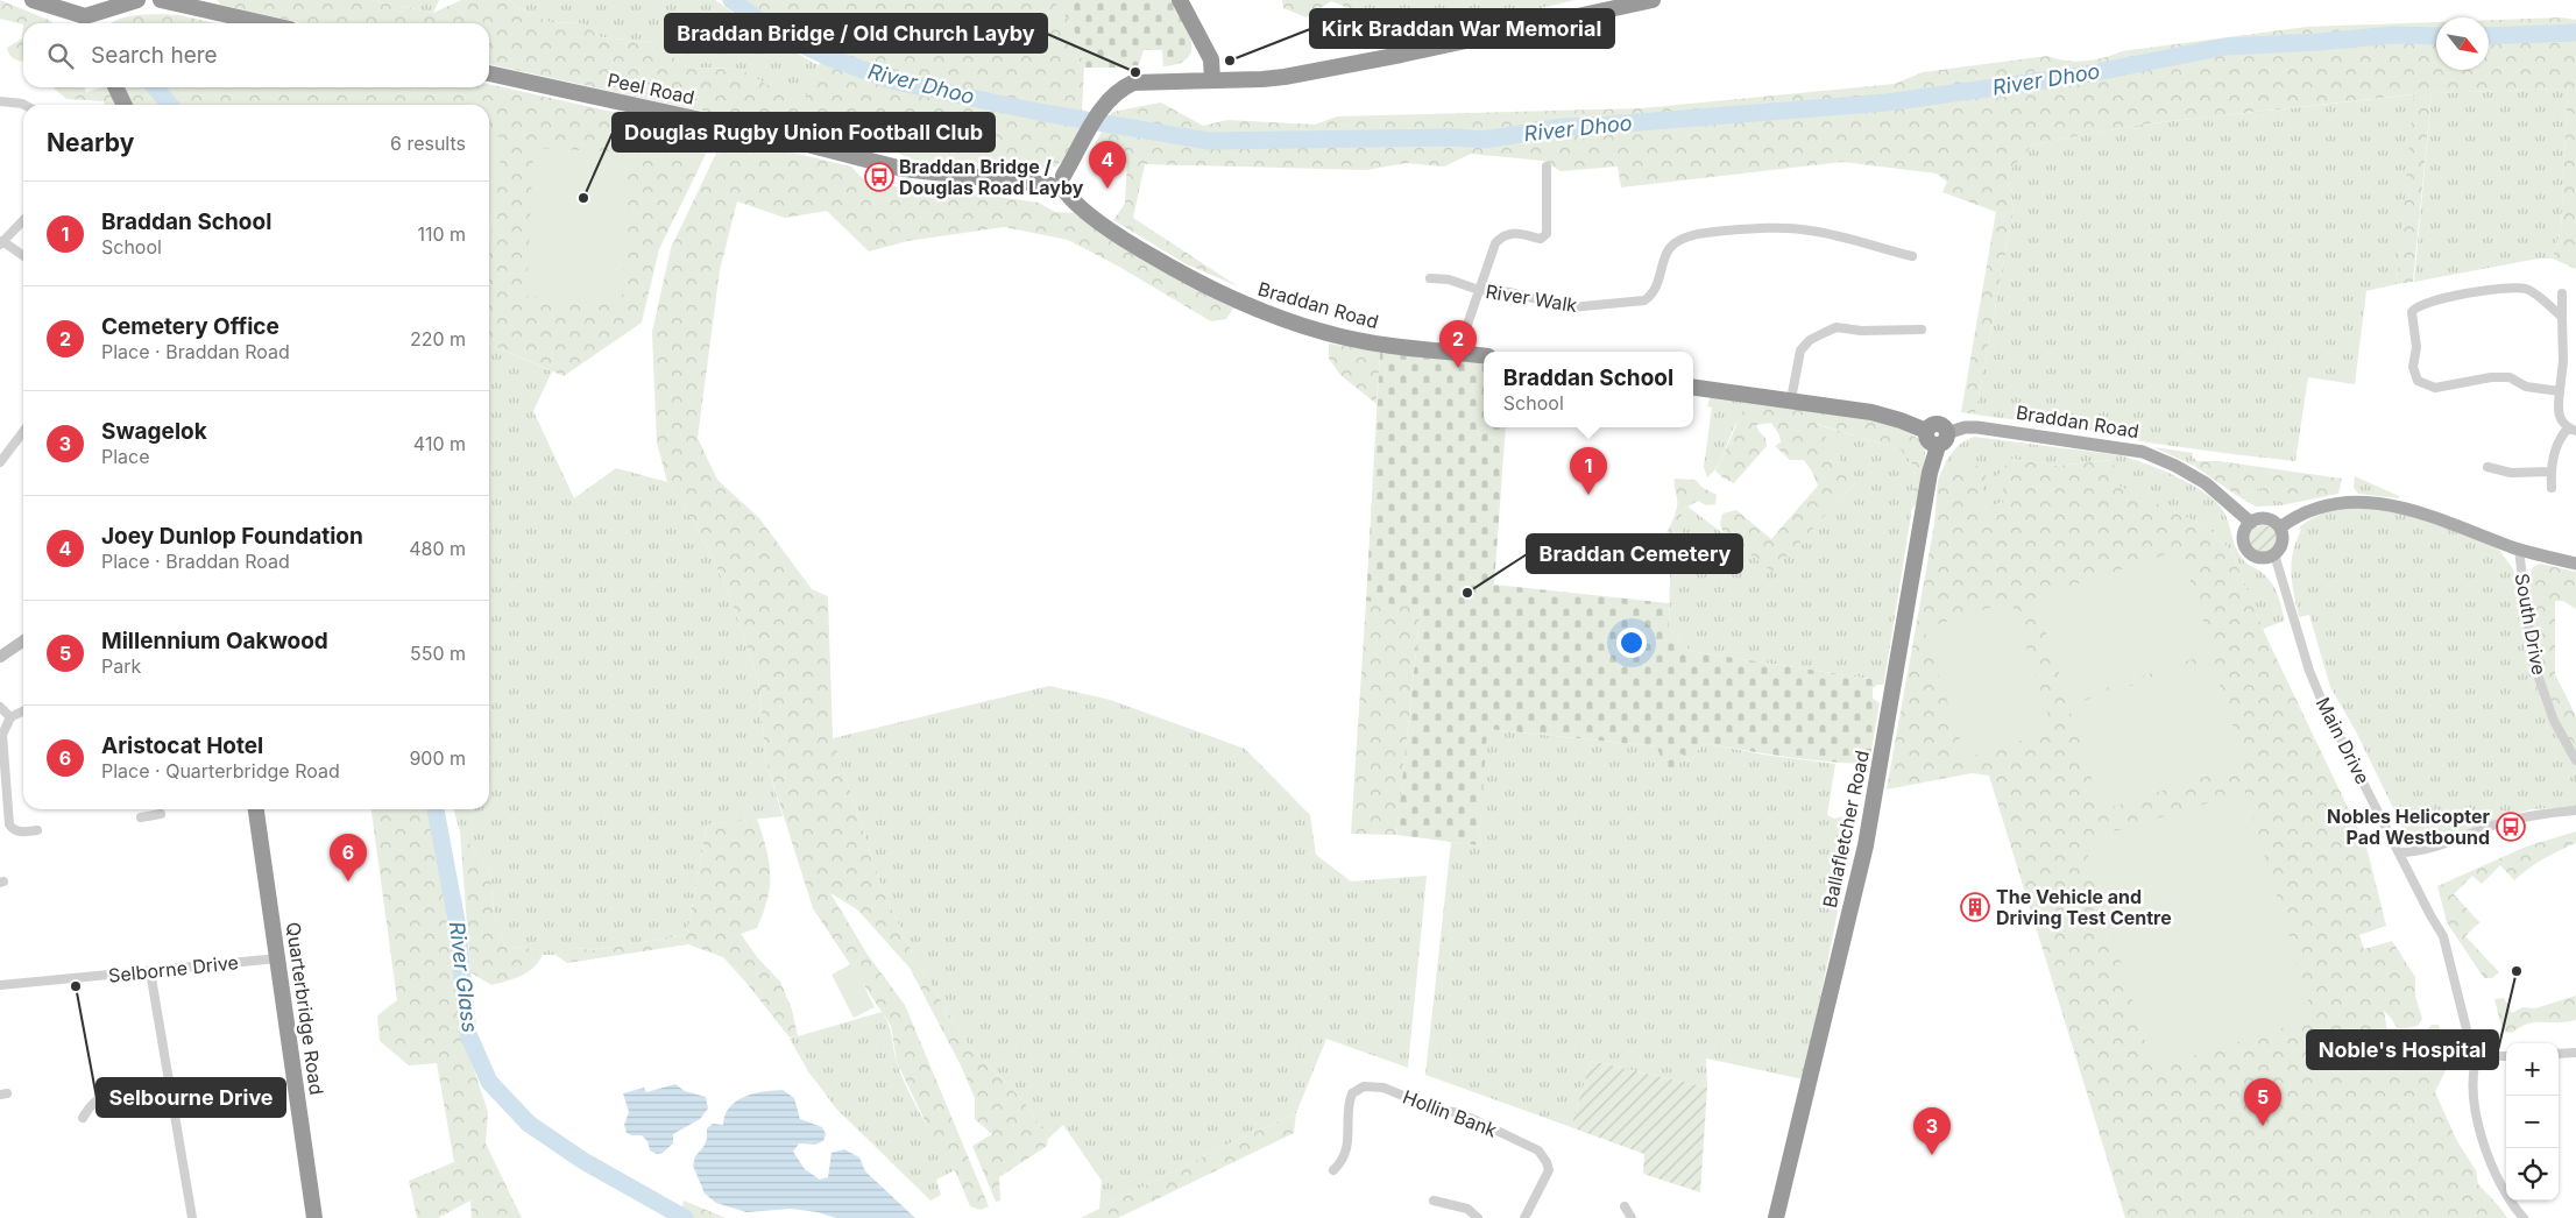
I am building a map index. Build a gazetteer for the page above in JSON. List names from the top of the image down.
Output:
{
  "streets": {
    "highway": [
      "Peel Road",
      "Braddan Road",
      "Ballafletcher Road",
      "Quarterbridge Road"
    ],
    "street": [
      "River Walk",
      "South Drive",
      "Main Drive",
      "Selborne Drive",
      "Hollin Bank"
    ]
  },
  "crossings": [
    ["Peel Road", "Braddan Road"],
    ["Braddan Road", "Main Drive"],
    ["Braddan Road", "Ballafletcher Road"],
    ["Selborne Drive", "Quarterbridge Road"]
  ],
  "water": ["River Dhoo", "River Glass"],
  "places": {
    "other": [
      "Kirk Braddan War Memorial",
      "Braddan Bridge / Old Church Layby",
      "Douglas Rugby Union Football Club",
      "Braddan Cemetery",
      "Noble's Hospital",
      "Selbourne Drive"
    ],
    "bus stop": ["Braddan Bridge / Douglas Road Layby", "Nobles Helicopter Pad Westbound"],
    "building": ["The Vehicle and Driving Test Centre"]
  },
  "north": "bottom right",
  "page": {
    "search": "Search here",
    "heading": ["Nearby", "6 results"],
    "pins": [
      "4",
      "2",
      "1",
      "6",
      "5",
      "3"
    ],
    "list": [
      {
        "mark": "1",
        "name": "Braddan School",
        "note": "School",
        "value": "110 m"
      },
      {
        "mark": "2",
        "name": "Cemetery Office",
        "note": "Place · Braddan Road",
        "value": "220 m"
      },
      {
        "mark": "3",
        "name": "Swagelok",
        "note": "Place",
        "value": "410 m"
      },
      {
        "mark": "4",
        "name": "Joey Dunlop Foundation",
        "note": "Place · Braddan Road",
        "value": "480 m"
      },
      {
        "mark": "5",
        "name": "Millennium Oakwood",
        "note": "Park",
        "value": "550 m"
      },
      {
        "mark": "6",
        "name": "Aristocat Hotel",
        "note": "Place · Quarterbridge Road",
        "value": "900 m"
      }
    ],
    "popup": ["Braddan School", "School"],
    "map_buttons": ["+", "−"]
  }
}
